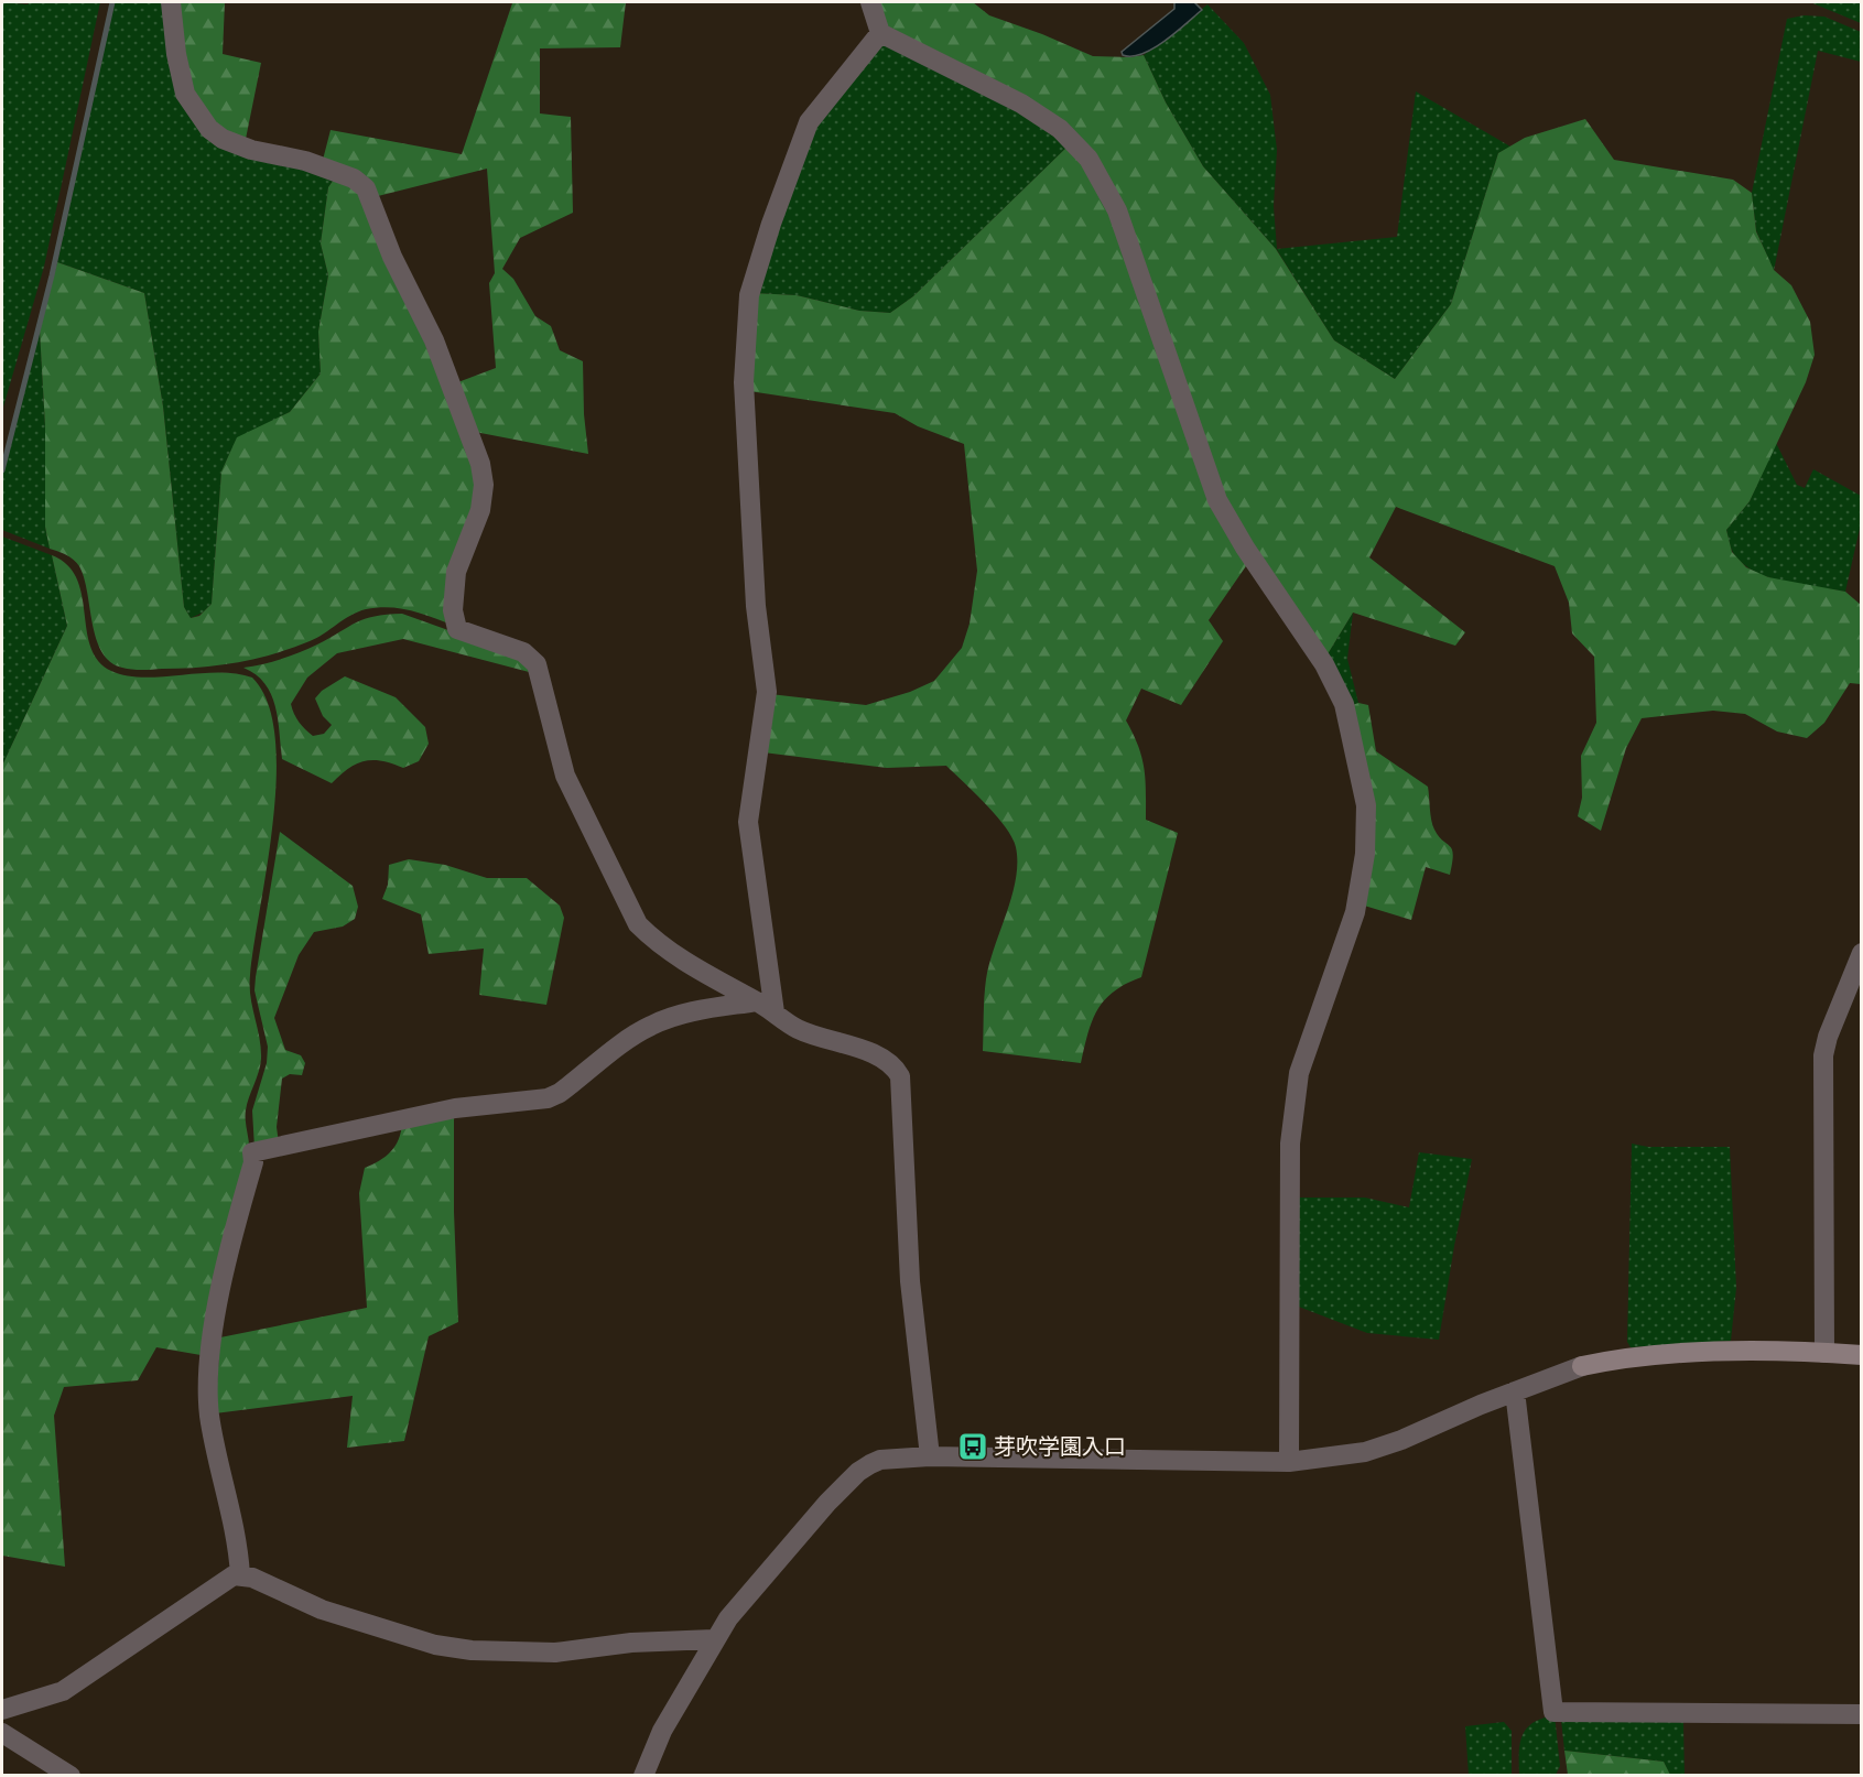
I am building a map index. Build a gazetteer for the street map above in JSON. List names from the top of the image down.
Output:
{
  "places": {
    "bus stop": ["芽吹学園入口"]
  }
}
